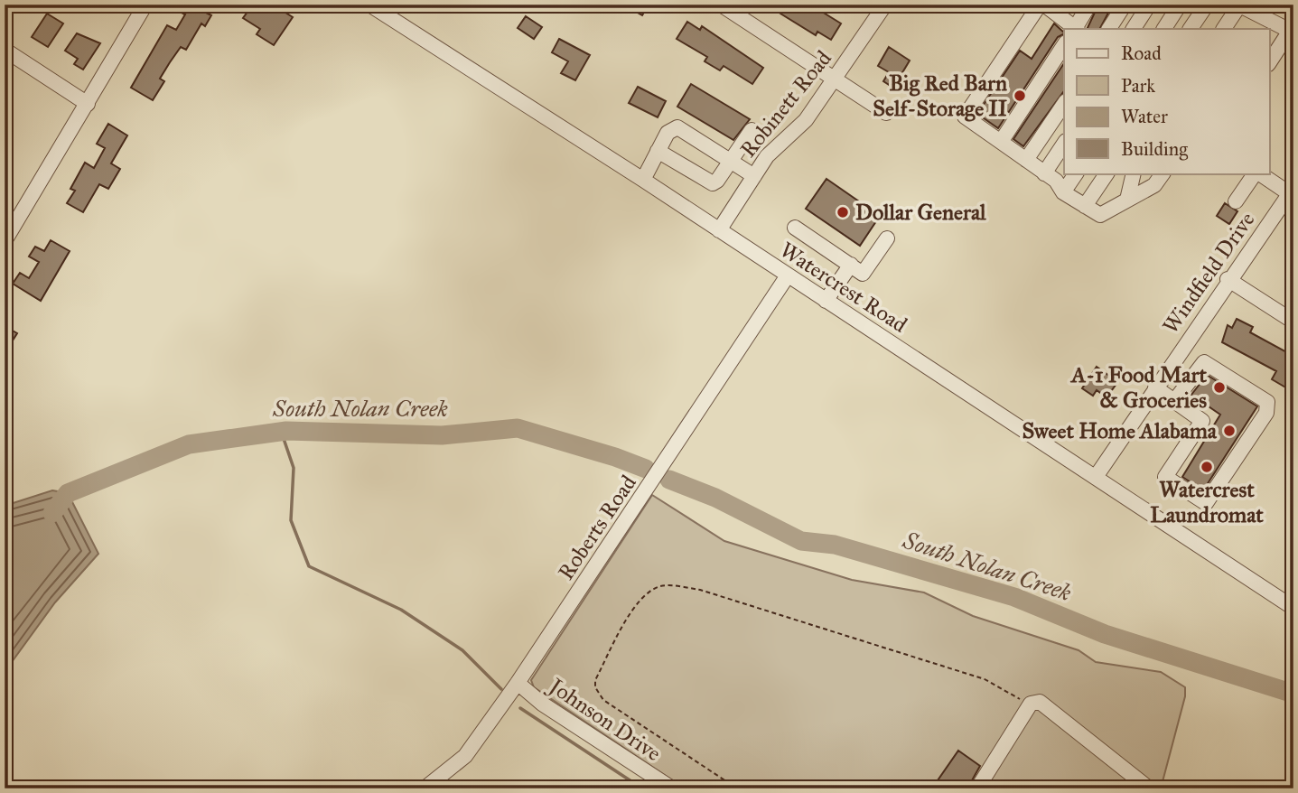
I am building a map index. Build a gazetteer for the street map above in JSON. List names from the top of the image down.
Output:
{
  "streets": {
    "street": [
      "Robinett Road",
      "Windfield Drive",
      "Watercrest Road",
      "Roberts Road",
      "Johnson Drive"
    ]
  },
  "crossings": [
    ["Robinett Road", "Watercrest Road"],
    ["Windfield Drive", "Watercrest Road"],
    ["Watercrest Road", "Roberts Road"],
    ["Roberts Road", "Johnson Drive"]
  ],
  "water": ["South Nolan Creek"],
  "places": [
    "Big Red Barn Self-Storage II",
    "Dollar General",
    "A-1 Food Mart & Groceries",
    "Sweet Home Alabama",
    "Watercrest Laundromat"
  ],
  "legend": [
    "Road",
    "Park",
    "Water",
    "Building"
  ]
}
